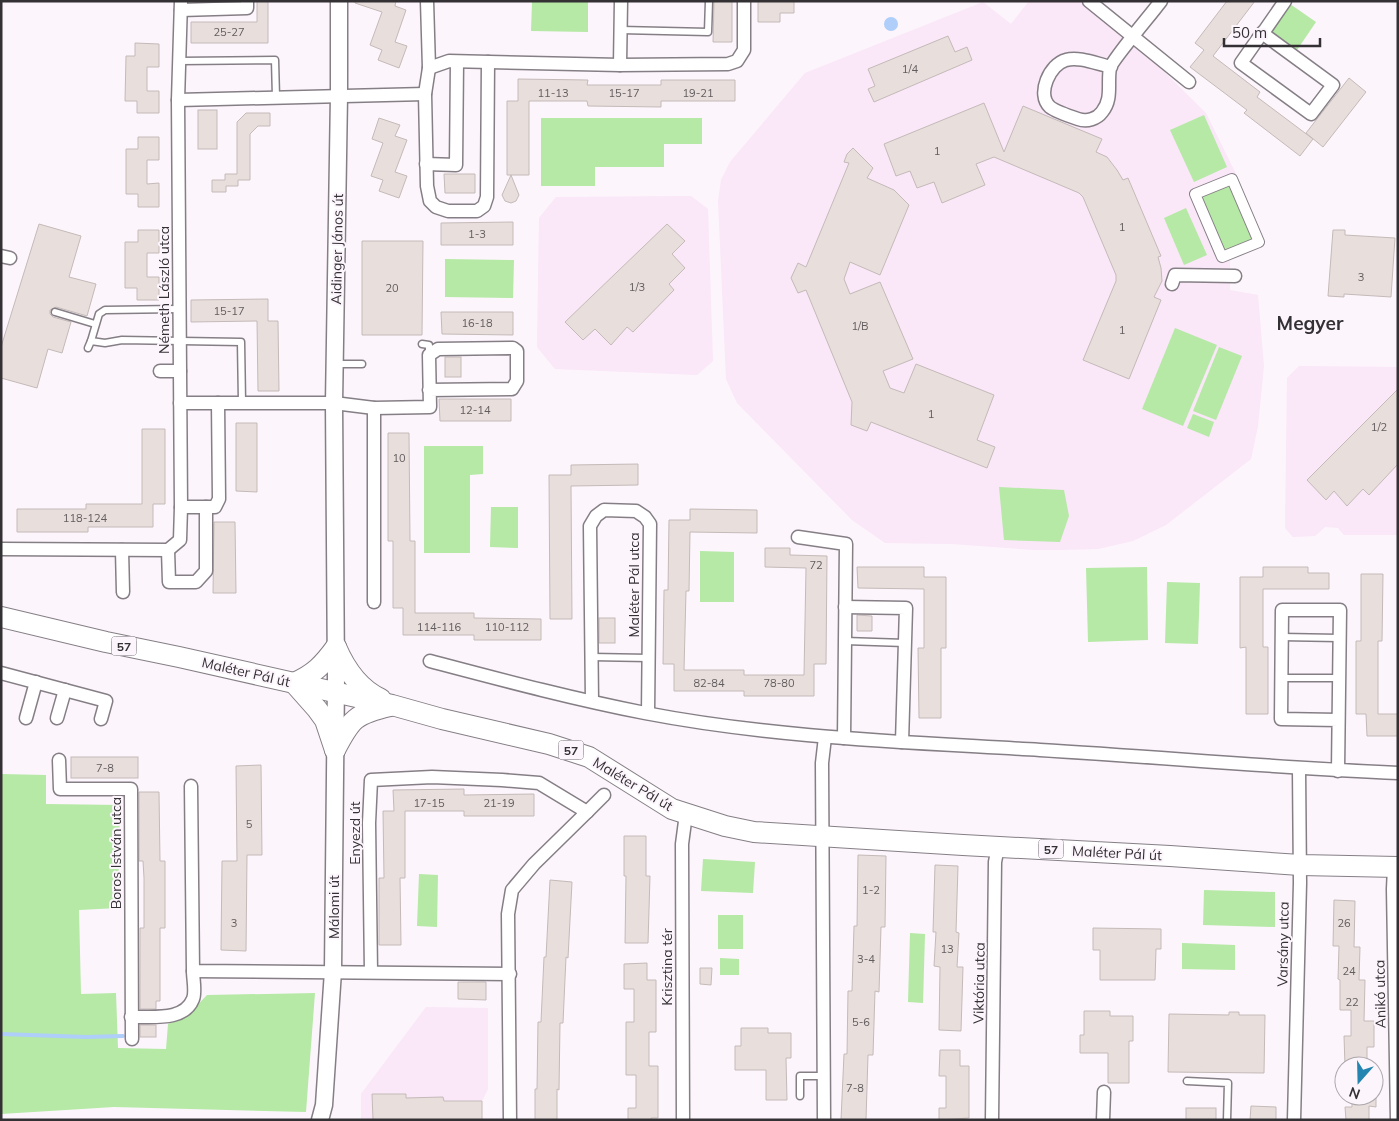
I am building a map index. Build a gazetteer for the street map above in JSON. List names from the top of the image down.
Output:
{
  "streets": {
    "main road": ["57", "Maléter Pál út"],
    "street": [
      "Aidinger János út",
      "Németh László utca",
      "Maléter Pál utca",
      "Enyezd út",
      "Boros István utca",
      "Málomi út",
      "Varsány utca",
      "Krisztina tér",
      "Viktória utca",
      "Anikó utca"
    ]
  },
  "crossings": [
    ["Aidinger János út", "Maléter Pál út"],
    ["Aidinger János út", "Málomi út"],
    ["Maléter Pál út", "Málomi út"],
    ["Maléter Pál út", "Varsány utca"],
    ["Maléter Pál út", "Krisztina tér"],
    ["Maléter Pál út", "Viktória utca"],
    ["Maléter Pál út", "Anikó utca"]
  ],
  "districts": ["Megyer"],
  "house_numbers": [
    "25-27",
    "1/4",
    "11-13",
    "15-17",
    "19-21",
    "1",
    "1",
    "1-3",
    "3",
    "1/3",
    "20",
    "15-17",
    "16-18",
    "1/B",
    "1",
    "12-14",
    "1",
    "1/2",
    "10",
    "118-124",
    "72",
    "114-116",
    "110-112",
    "82-84",
    "78-80",
    "7-8",
    "17-15",
    "21-19",
    "5",
    "1-2",
    "3",
    "26",
    "13",
    "3-4",
    "24",
    "22",
    "5-6",
    "7-8"
  ],
  "scale_bar": "50 m",
  "north": "bottom"
}
